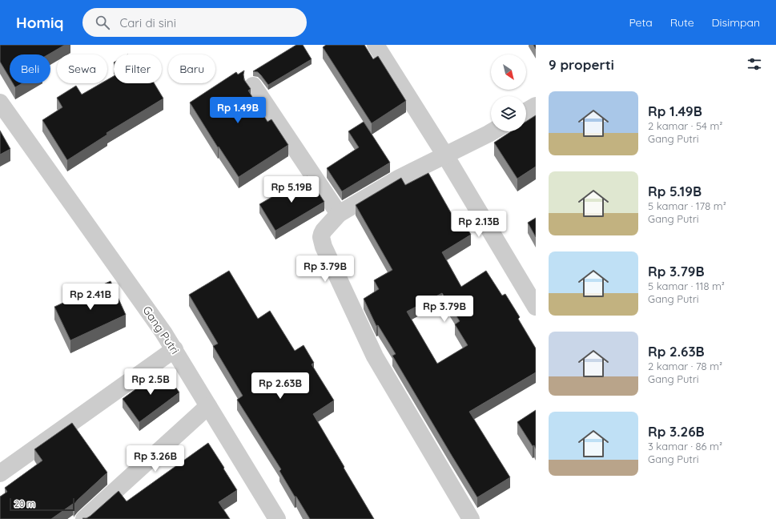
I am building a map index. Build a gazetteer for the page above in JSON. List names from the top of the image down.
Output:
{
  "streets": {
    "street": ["Gang Putri"]
  },
  "scale_bar": "20 m",
  "north": "bottom right",
  "page": {
    "header": "Homiq",
    "search": "Cari di sini",
    "nav": ["Peta", "Rute", "Disimpan"],
    "heading": "9 properti",
    "chip": [
      "Beli",
      "Sewa",
      "Filter",
      "Baru"
    ],
    "list": [
      {
        "name": "Rp 1.49B",
        "note": "2 kamar · 54 m² · Gang Putri"
      },
      {
        "name": "Rp 5.19B",
        "note": "5 kamar · 178 m² · Gang Putri"
      },
      {
        "name": "Rp 3.79B",
        "note": "5 kamar · 118 m² · Gang Putri"
      },
      {
        "name": "Rp 2.63B",
        "note": "2 kamar · 78 m² · Gang Putri"
      },
      {
        "name": "Rp 3.26B",
        "note": "3 kamar · 86 m² · Gang Putri"
      }
    ],
    "price": [
      "Rp 1.49B",
      "Rp 5.19B",
      "Rp 2.13B",
      "Rp 3.79B",
      "Rp 2.41B",
      "Rp 3.79B",
      "Rp 2.5B",
      "Rp 2.63B",
      "Rp 3.26B"
    ],
    "scale": "20 m"
  }
}
